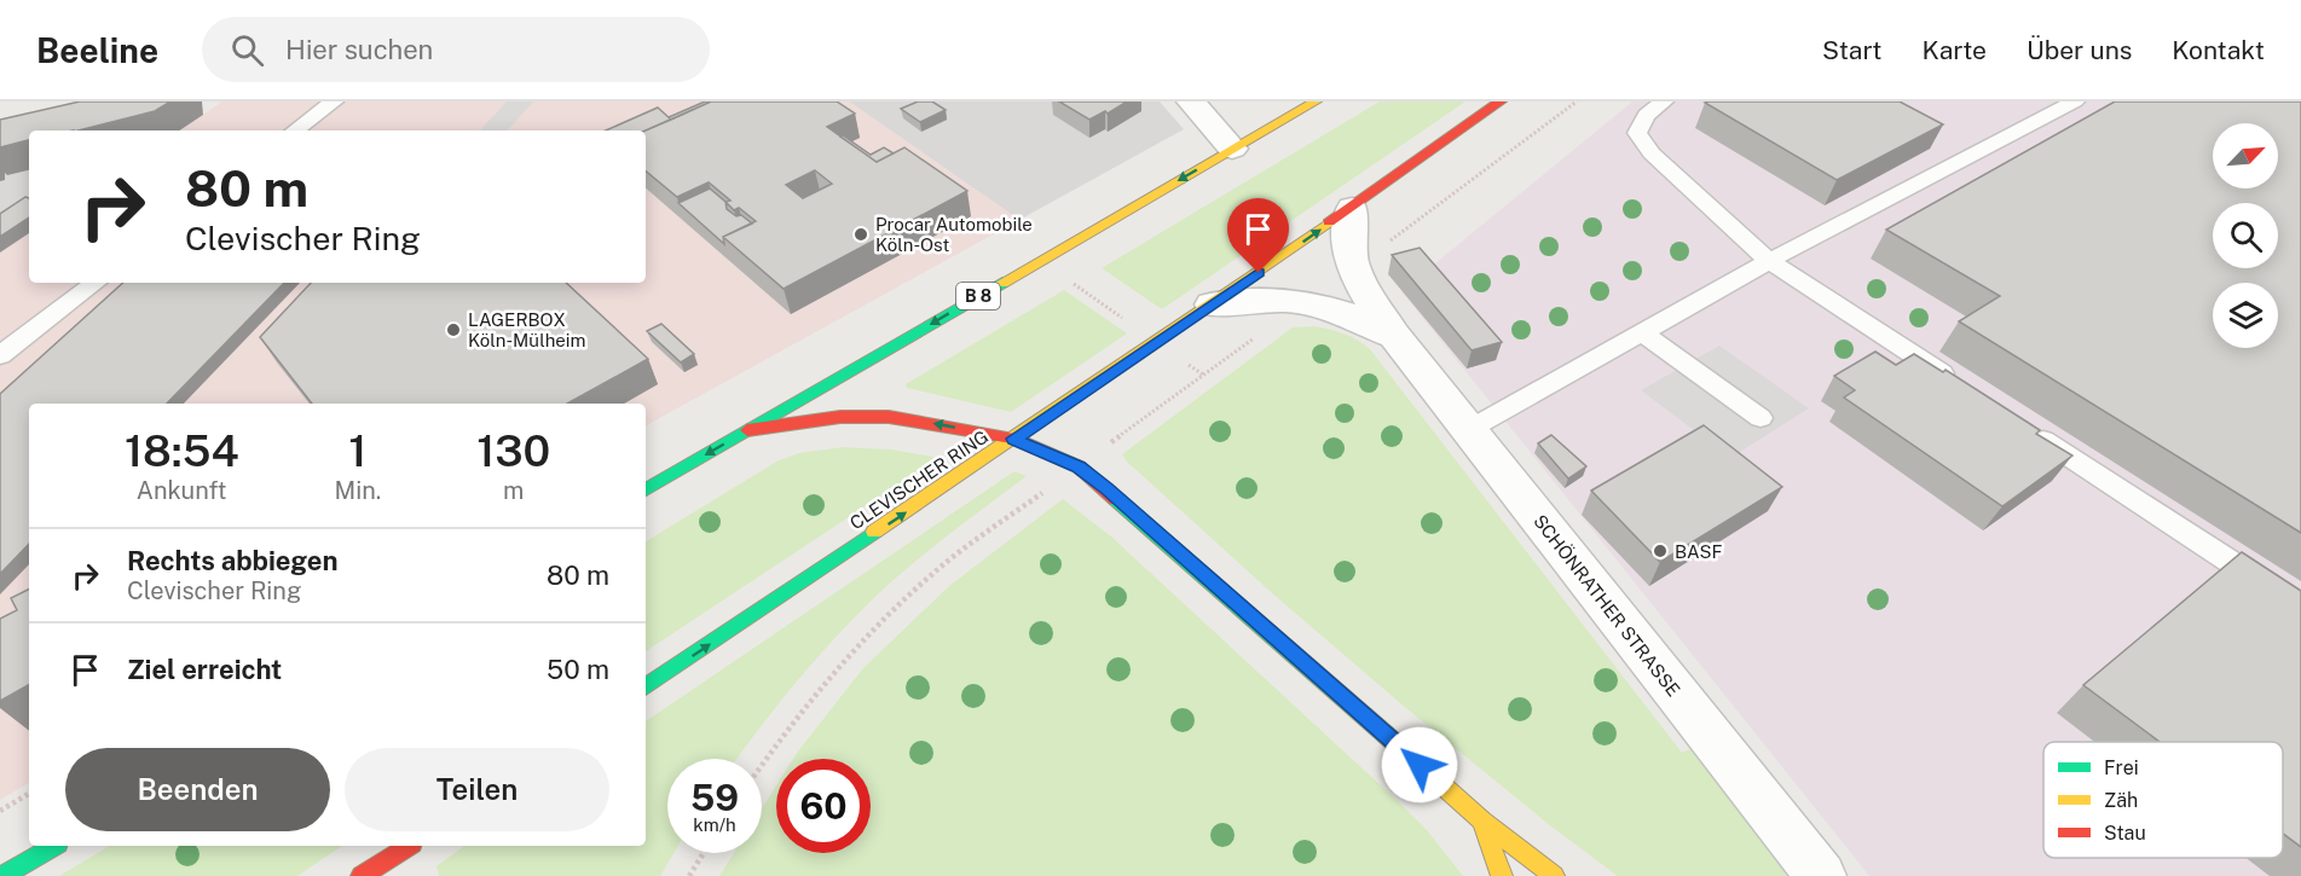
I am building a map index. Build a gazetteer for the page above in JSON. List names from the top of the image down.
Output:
{
  "streets": {
    "main road": ["B 8", "CLEVISCHER RING"],
    "street": ["SCHÖNRATHER STRASSE"]
  },
  "crossings": [
    ["CLEVISCHER RING", "SCHÖNRATHER STRASSE"]
  ],
  "places": ["Procar Automobile Köln-Ost", "LAGERBOX Köln-Mülheim", "BASF"],
  "legend": ["Frei", "Zäh", "Stau"],
  "north": "top right",
  "page": {
    "header": "Beeline",
    "search": "Hier suchen",
    "nav": [
      "Start",
      "Karte",
      "Über uns",
      "Kontakt"
    ],
    "turn": ["80 m", "Clevischer Ring"],
    "eta": [
      "18:54",
      "Ankunft",
      "1",
      "Min.",
      "130",
      "m"
    ],
    "list": [
      {
        "name": "Rechts abbiegen",
        "note": "Clevischer Ring",
        "value": "80 m"
      },
      {
        "name": "Ziel erreicht",
        "value": "50 m"
      }
    ],
    "buttons": ["Beenden", "Teilen"],
    "speed": "59 km/h",
    "limit": "60"
  }
}
